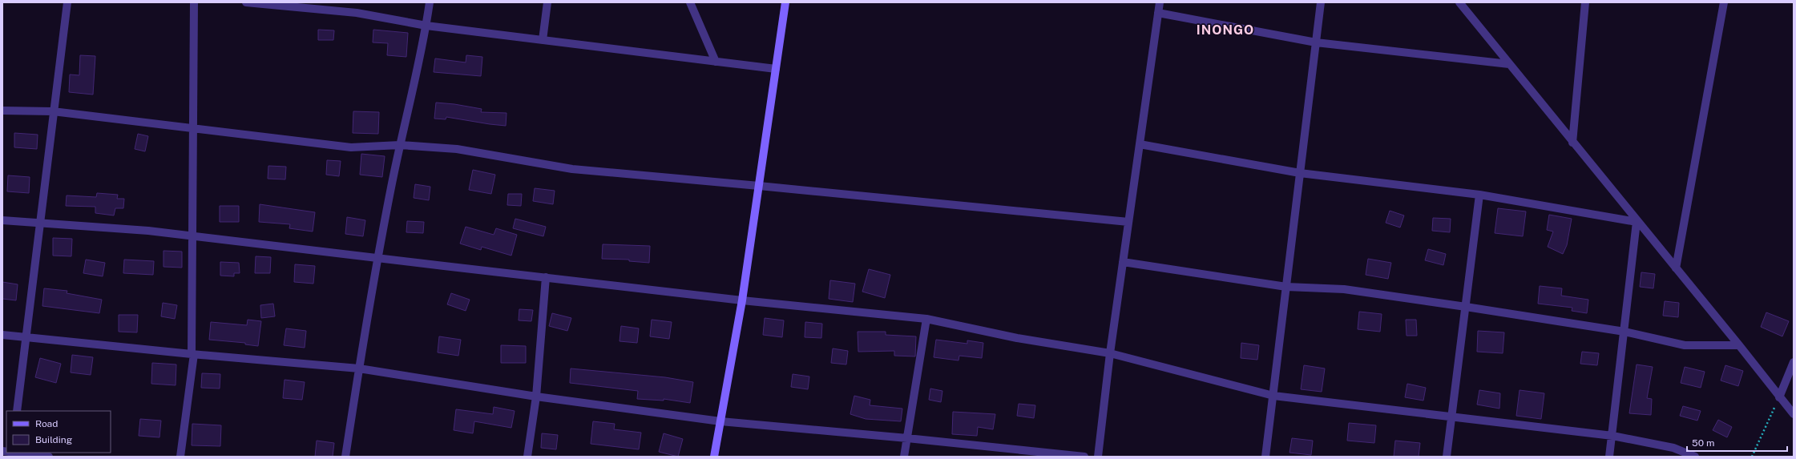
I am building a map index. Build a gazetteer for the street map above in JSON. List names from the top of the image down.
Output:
{
  "districts": ["INONGO"],
  "legend": ["Road", "Building"],
  "scale_bar": "50 m"
}
